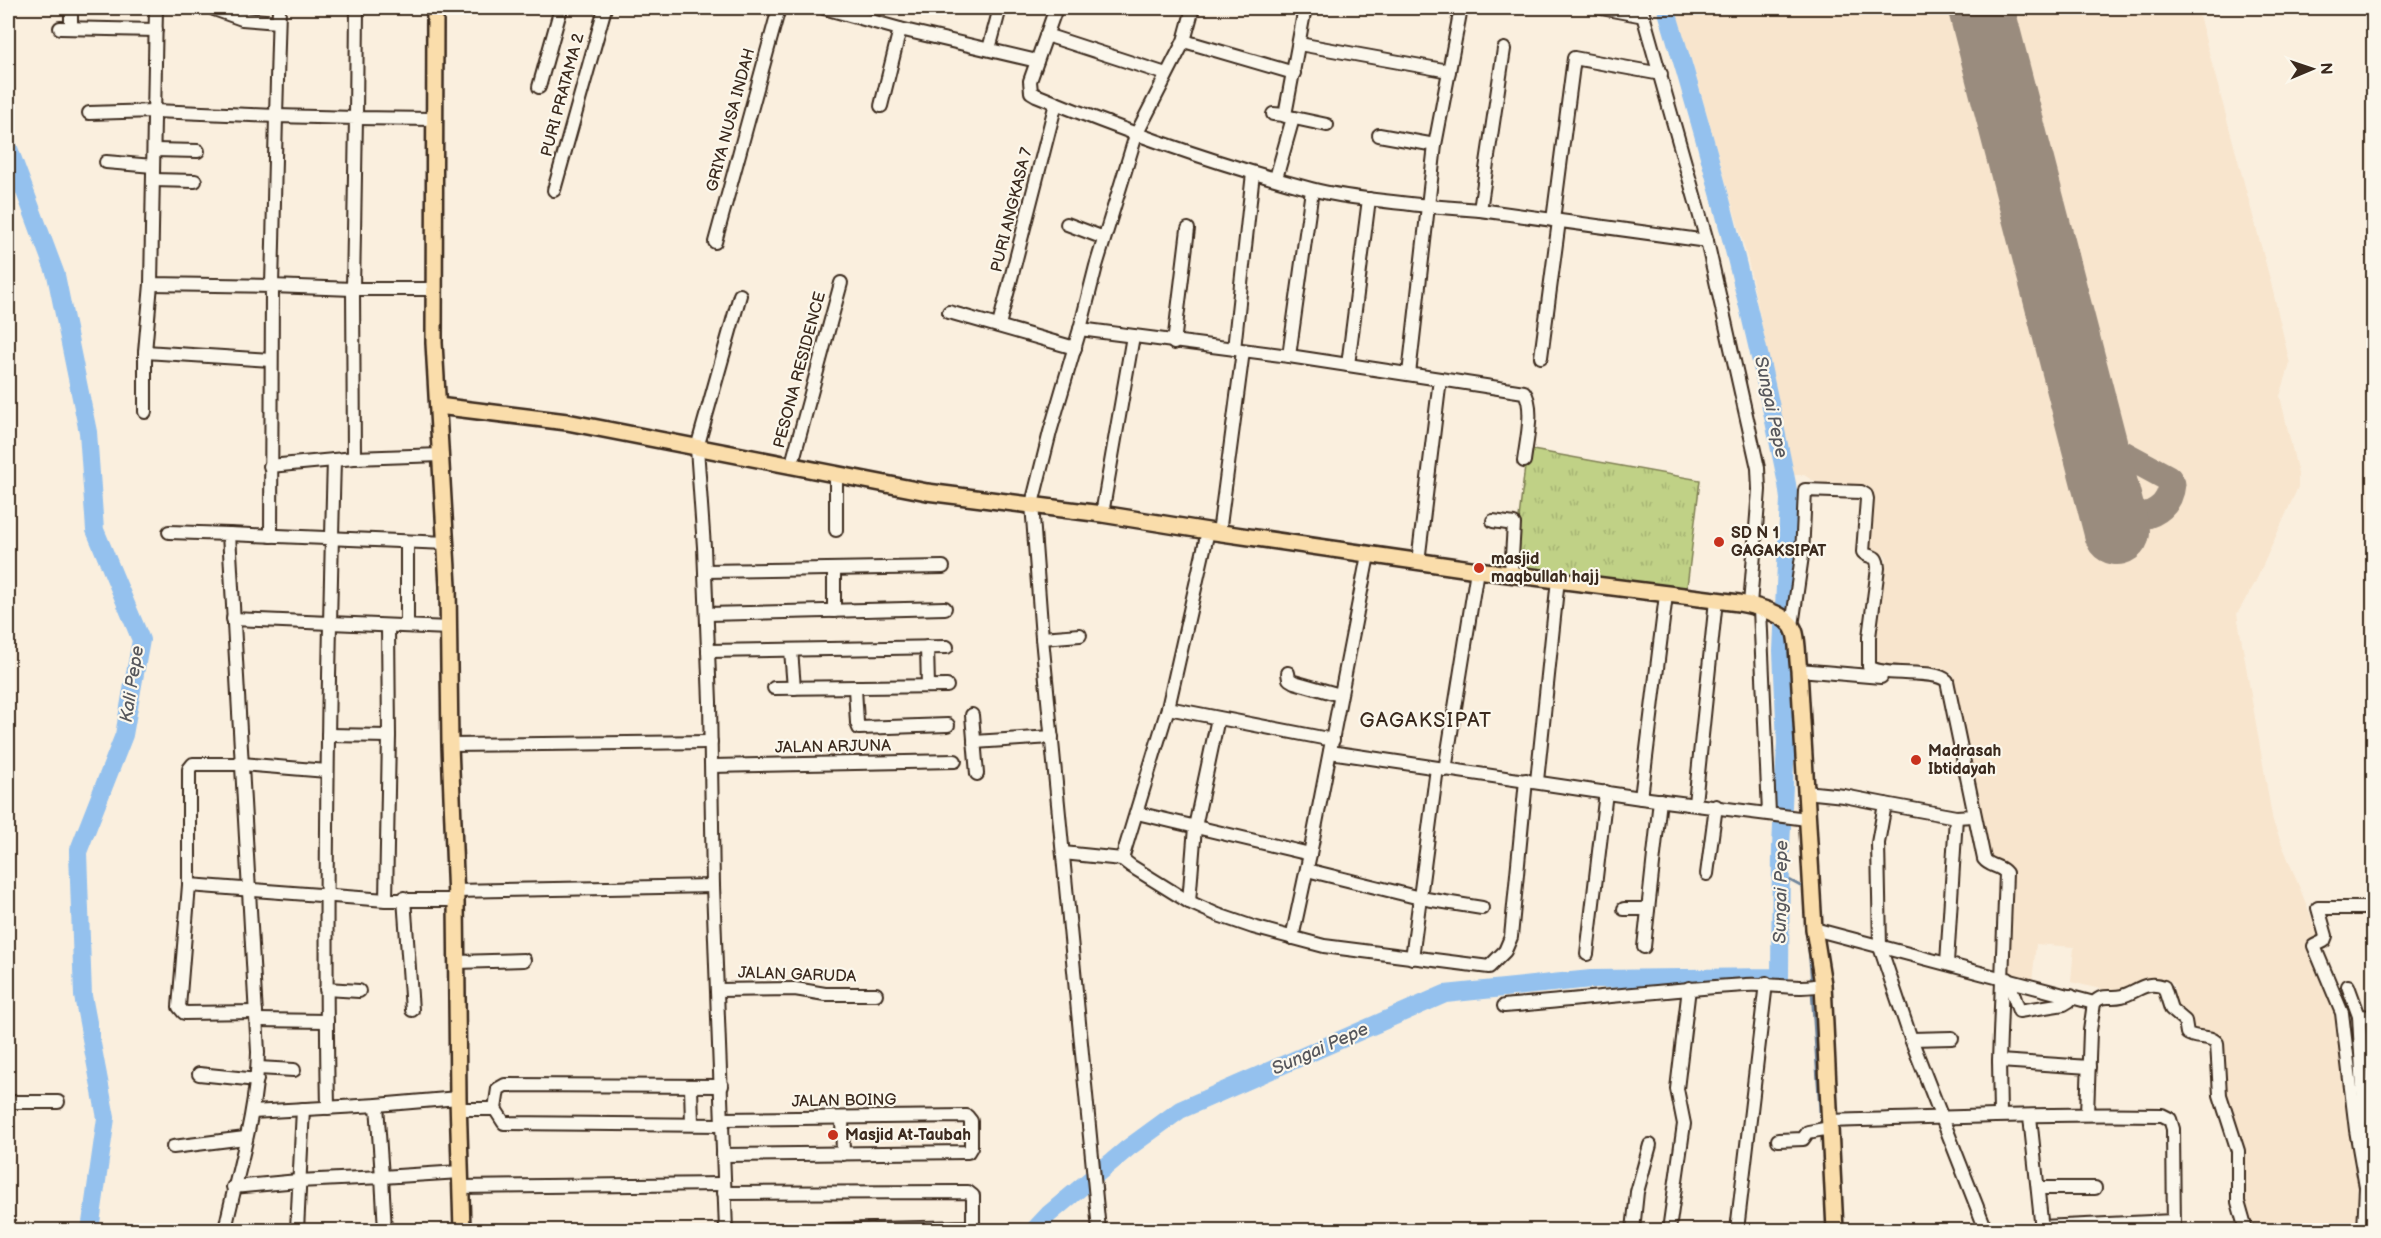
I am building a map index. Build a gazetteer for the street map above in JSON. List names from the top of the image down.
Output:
{
  "streets": {
    "street": [
      "PURI PRATAMA 2",
      "GRIYA NUSA INDAH",
      "PURI ANGKASA 7",
      "PESONA RESIDENCE",
      "JALAN ARJUNA",
      "JALAN GARUDA",
      "JALAN BOING"
    ]
  },
  "districts": ["GAGAKSIPAT"],
  "water": ["Sungai Pepe", "Kali Pepe"],
  "places": [
    "SD N 1 GAGAKSIPAT",
    "masjid maqbullah hajj",
    "Madrasah Ibtidayah",
    "Masjid At-Taubah"
  ],
  "north": "right"
}
